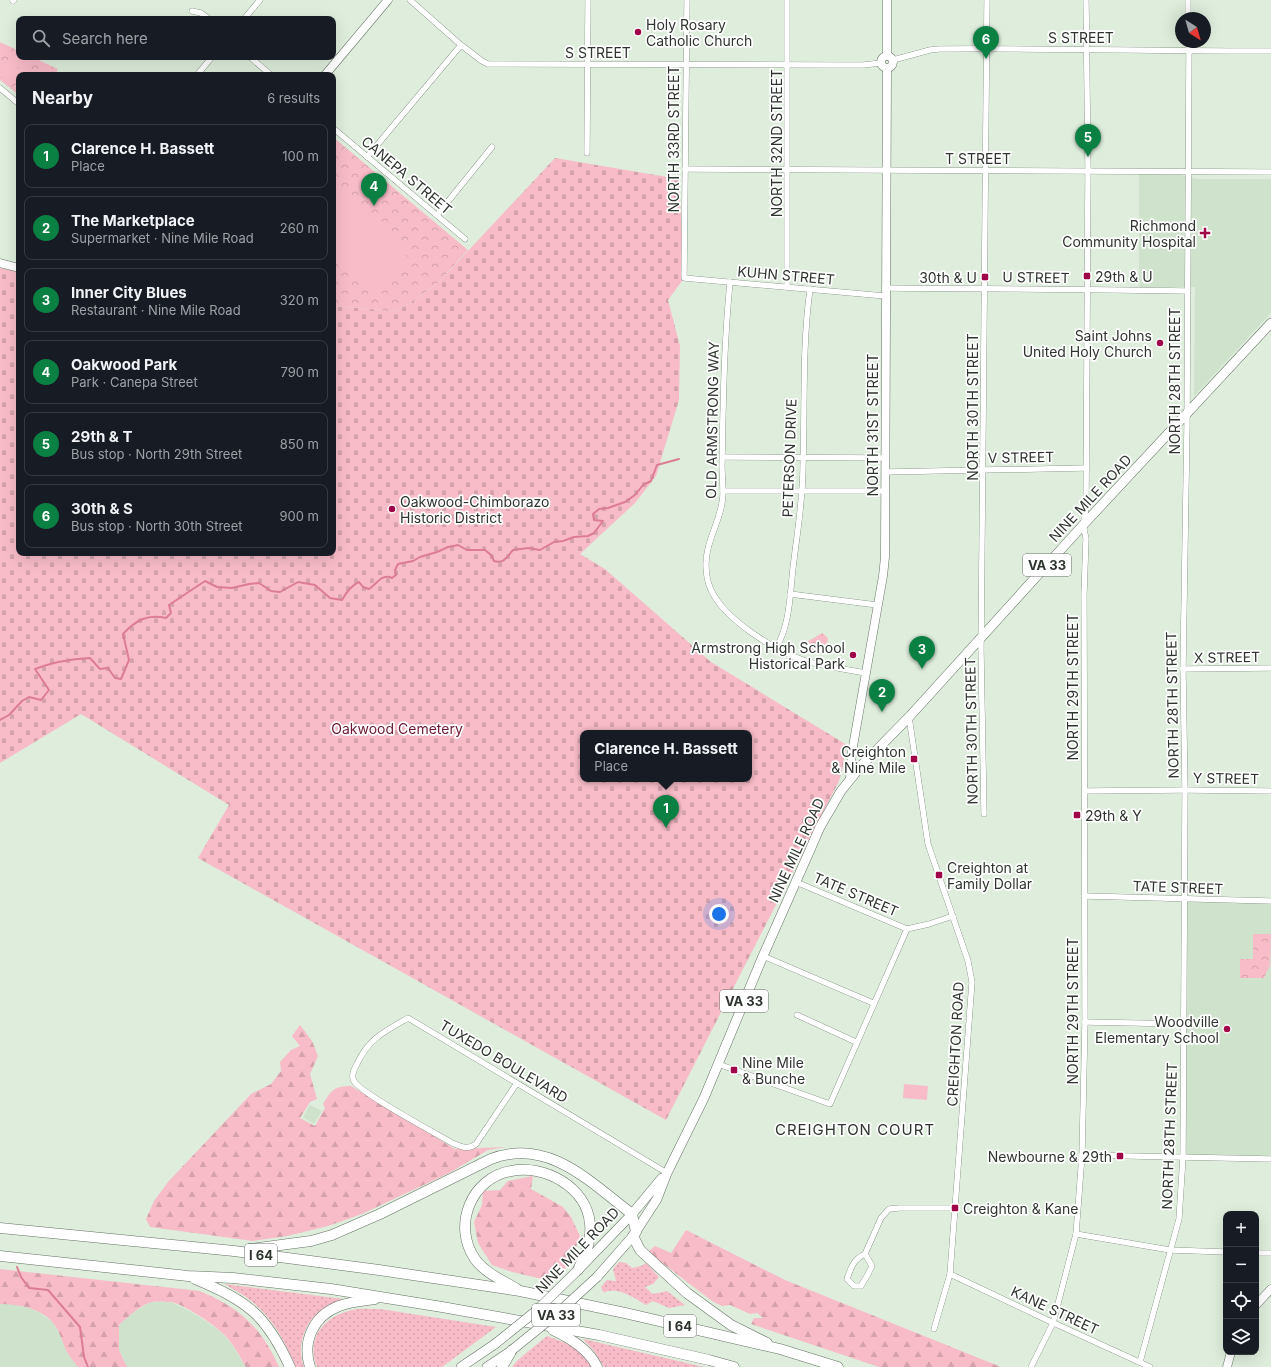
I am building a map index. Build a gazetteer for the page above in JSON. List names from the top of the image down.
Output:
{
  "streets": {
    "highway": ["I 64"],
    "main road": ["NINE MILE ROAD", "VA 33"],
    "street": [
      "S STREET",
      "NORTH 33RD STREET",
      "NORTH 32ND STREET",
      "T STREET",
      "CANEPA STREET",
      "KUHN STREET",
      "U STREET",
      "NORTH 28TH STREET",
      "NORTH 30TH STREET",
      "OLD ARMSTRONG WAY",
      "NORTH 31ST STREET",
      "V STREET",
      "PETERSON DRIVE",
      "X STREET",
      "NORTH 29TH STREET",
      "Y STREET",
      "TATE STREET",
      "CREIGHTON ROAD",
      "TUXEDO BOULEVARD",
      "KANE STREET"
    ]
  },
  "crossings": [
    ["S STREET", "NORTH 33RD STREET"],
    ["S STREET", "NORTH 32ND STREET"],
    ["S STREET", "NORTH 28TH STREET"],
    ["S STREET", "NORTH 30TH STREET"],
    ["S STREET", "NORTH 31ST STREET"],
    ["S STREET", "NORTH 29TH STREET"],
    ["NORTH 33RD STREET", "T STREET"],
    ["NORTH 33RD STREET", "KUHN STREET"],
    ["NORTH 32ND STREET", "T STREET"],
    ["NORTH 32ND STREET", "KUHN STREET"],
    ["T STREET", "NORTH 28TH STREET"],
    ["T STREET", "NORTH 30TH STREET"],
    ["T STREET", "NORTH 31ST STREET"],
    ["T STREET", "NORTH 29TH STREET"],
    ["KUHN STREET", "U STREET"],
    ["KUHN STREET", "OLD ARMSTRONG WAY"],
    ["KUHN STREET", "NORTH 31ST STREET"],
    ["KUHN STREET", "PETERSON DRIVE"],
    ["U STREET", "NORTH 28TH STREET"],
    ["U STREET", "NORTH 30TH STREET"],
    ["U STREET", "NORTH 31ST STREET"],
    ["U STREET", "NORTH 29TH STREET"],
    ["NORTH 28TH STREET", "NINE MILE ROAD"],
    ["NORTH 28TH STREET", "X STREET"],
    ["NORTH 28TH STREET", "Y STREET"],
    ["NORTH 28TH STREET", "TATE STREET"],
    ["NORTH 28TH STREET", "KANE STREET"],
    ["NORTH 30TH STREET", "V STREET"],
    ["NORTH 30TH STREET", "NINE MILE ROAD"],
    ["OLD ARMSTRONG WAY", "NORTH 31ST STREET"],
    ["OLD ARMSTRONG WAY", "PETERSON DRIVE"],
    ["NORTH 31ST STREET", "V STREET"],
    ["NORTH 31ST STREET", "NINE MILE ROAD"],
    ["V STREET", "NORTH 29TH STREET"],
    ["NINE MILE ROAD", "NORTH 29TH STREET"],
    ["NINE MILE ROAD", "TATE STREET"],
    ["NINE MILE ROAD", "CREIGHTON ROAD"],
    ["NINE MILE ROAD", "TUXEDO BOULEVARD"],
    ["NORTH 29TH STREET", "Y STREET"],
    ["NORTH 29TH STREET", "TATE STREET"],
    ["NORTH 29TH STREET", "KANE STREET"],
    ["TATE STREET", "CREIGHTON ROAD"],
    ["CREIGHTON ROAD", "KANE STREET"]
  ],
  "districts": ["CREIGHTON COURT"],
  "parks": ["Oakwood Cemetery"],
  "places": {
    "other": [
      "Holy Rosary Catholic Church",
      "Saint Johns United Holy Church",
      "Oakwood-Chimborazo Historic District",
      "Armstrong High School Historical Park",
      "Woodville Elementary School"
    ],
    "health": ["Richmond Community Hospital"],
    "transit": [
      "29th & U",
      "30th & U",
      "Creighton & Nine Mile",
      "29th & Y",
      "Creighton at Family Dollar",
      "Nine Mile & Bunche",
      "Newbourne & 29th",
      "Creighton & Kane"
    ]
  },
  "north": "bottom right",
  "page": {
    "search": "Search here",
    "pins": [
      "6",
      "5",
      "4",
      "3",
      "2",
      "1"
    ],
    "heading": ["Nearby", "6 results"],
    "list": [
      {
        "mark": "1",
        "name": "Clarence H. Bassett",
        "note": "Place",
        "value": "100 m"
      },
      {
        "mark": "2",
        "name": "The Marketplace",
        "note": "Supermarket · Nine Mile Road",
        "value": "260 m"
      },
      {
        "mark": "3",
        "name": "Inner City Blues",
        "note": "Restaurant · Nine Mile Road",
        "value": "320 m"
      },
      {
        "mark": "4",
        "name": "Oakwood Park",
        "note": "Park · Canepa Street",
        "value": "790 m"
      },
      {
        "mark": "5",
        "name": "29th & T",
        "note": "Bus stop · North 29th Street",
        "value": "850 m"
      },
      {
        "mark": "6",
        "name": "30th & S",
        "note": "Bus stop · North 30th Street",
        "value": "900 m"
      }
    ],
    "popup": ["Clarence H. Bassett", "Place"],
    "map_buttons": ["+", "−"]
  }
}
